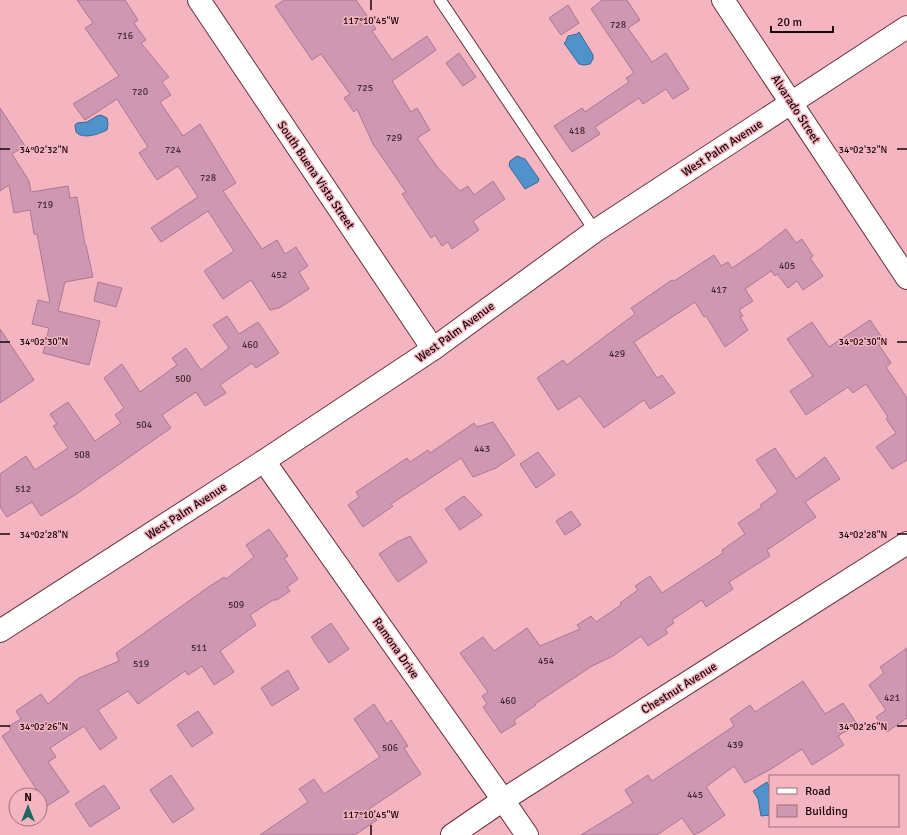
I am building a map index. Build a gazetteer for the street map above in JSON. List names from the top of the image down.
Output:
{
  "streets": {
    "street": [
      "Alvarado Street",
      "West Palm Avenue",
      "South Buena Vista Street",
      "Ramona Drive",
      "Chestnut Avenue"
    ]
  },
  "crossings": [
    ["Alvarado Street", "West Palm Avenue"],
    ["West Palm Avenue", "South Buena Vista Street"],
    ["West Palm Avenue", "Ramona Drive"],
    ["Ramona Drive", "Chestnut Avenue"]
  ],
  "house_numbers": [
    "728",
    "716",
    "725",
    "720",
    "418",
    "729",
    "724",
    "728",
    "719",
    "405",
    "452",
    "417",
    "460",
    "429",
    "500",
    "504",
    "443",
    "508",
    "512",
    "509",
    "511",
    "454",
    "519",
    "421",
    "460",
    "439",
    "506",
    "445"
  ],
  "legend": ["Road", "Building"],
  "scale_bar": "20 m",
  "north": "top",
  "coordinates": [
    "117°10'45\"W",
    "34°02'32\"N",
    "34°02'30\"N",
    "34°02'28\"N",
    "34°02'26\"N"
  ]
}
